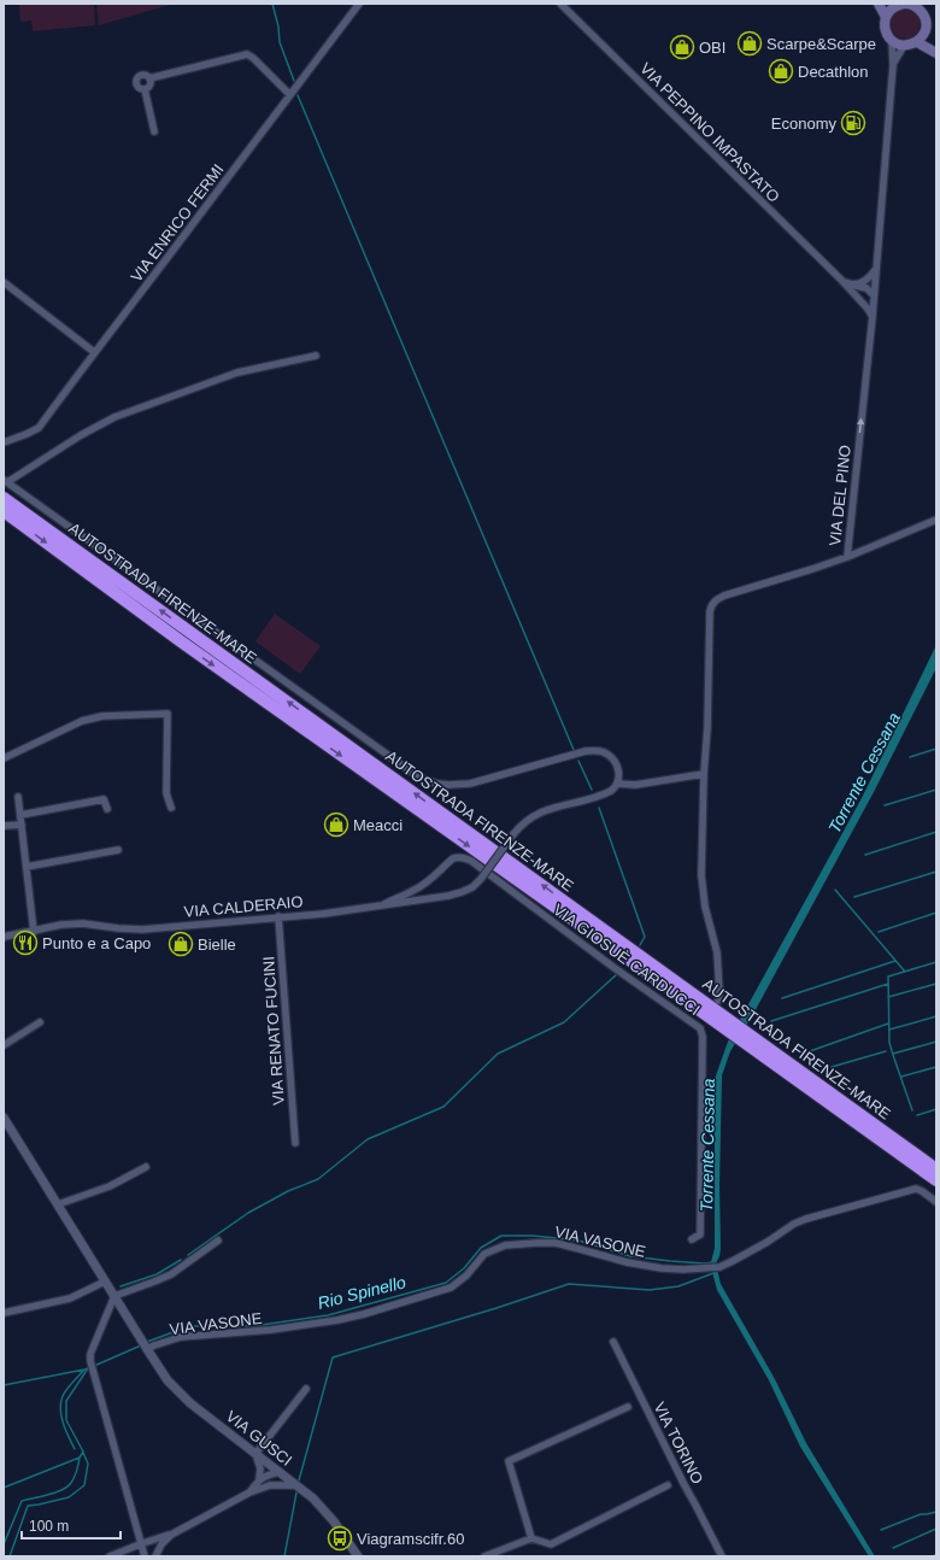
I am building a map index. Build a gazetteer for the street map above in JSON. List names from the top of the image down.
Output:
{
  "streets": {
    "highway": ["AUTOSTRADA FIRENZE-MARE"],
    "street": [
      "VIA PEPPINO IMPASTATO",
      "VIA ENRICO FERMI",
      "VIA DEL PINO",
      "VIA CALDERAIO",
      "VIA GIOSUÈ CARDUCCI",
      "VIA RENATO FUCINI",
      "VIA VASONE",
      "VIA GUSCI",
      "VIA TORINO"
    ]
  },
  "crossings": [
    ["VIA PEPPINO IMPASTATO", "VIA DEL PINO"],
    ["VIA CALDERAIO", "VIA GIOSUÈ CARDUCCI"],
    ["VIA CALDERAIO", "VIA RENATO FUCINI"],
    ["VIA VASONE", "VIA GUSCI"]
  ],
  "water": ["Torrente Cessana", "Rio Spinello"],
  "places": {
    "shop": [
      "Scarpe&Scarpe",
      "OBI",
      "Decathlon",
      "Meacci",
      "Bielle"
    ],
    "fuel station": ["Economy"],
    "restaurant": ["Punto e a Capo"],
    "bus stop": ["Viagramscifr.60"]
  },
  "scale_bar": "100 m"
}
